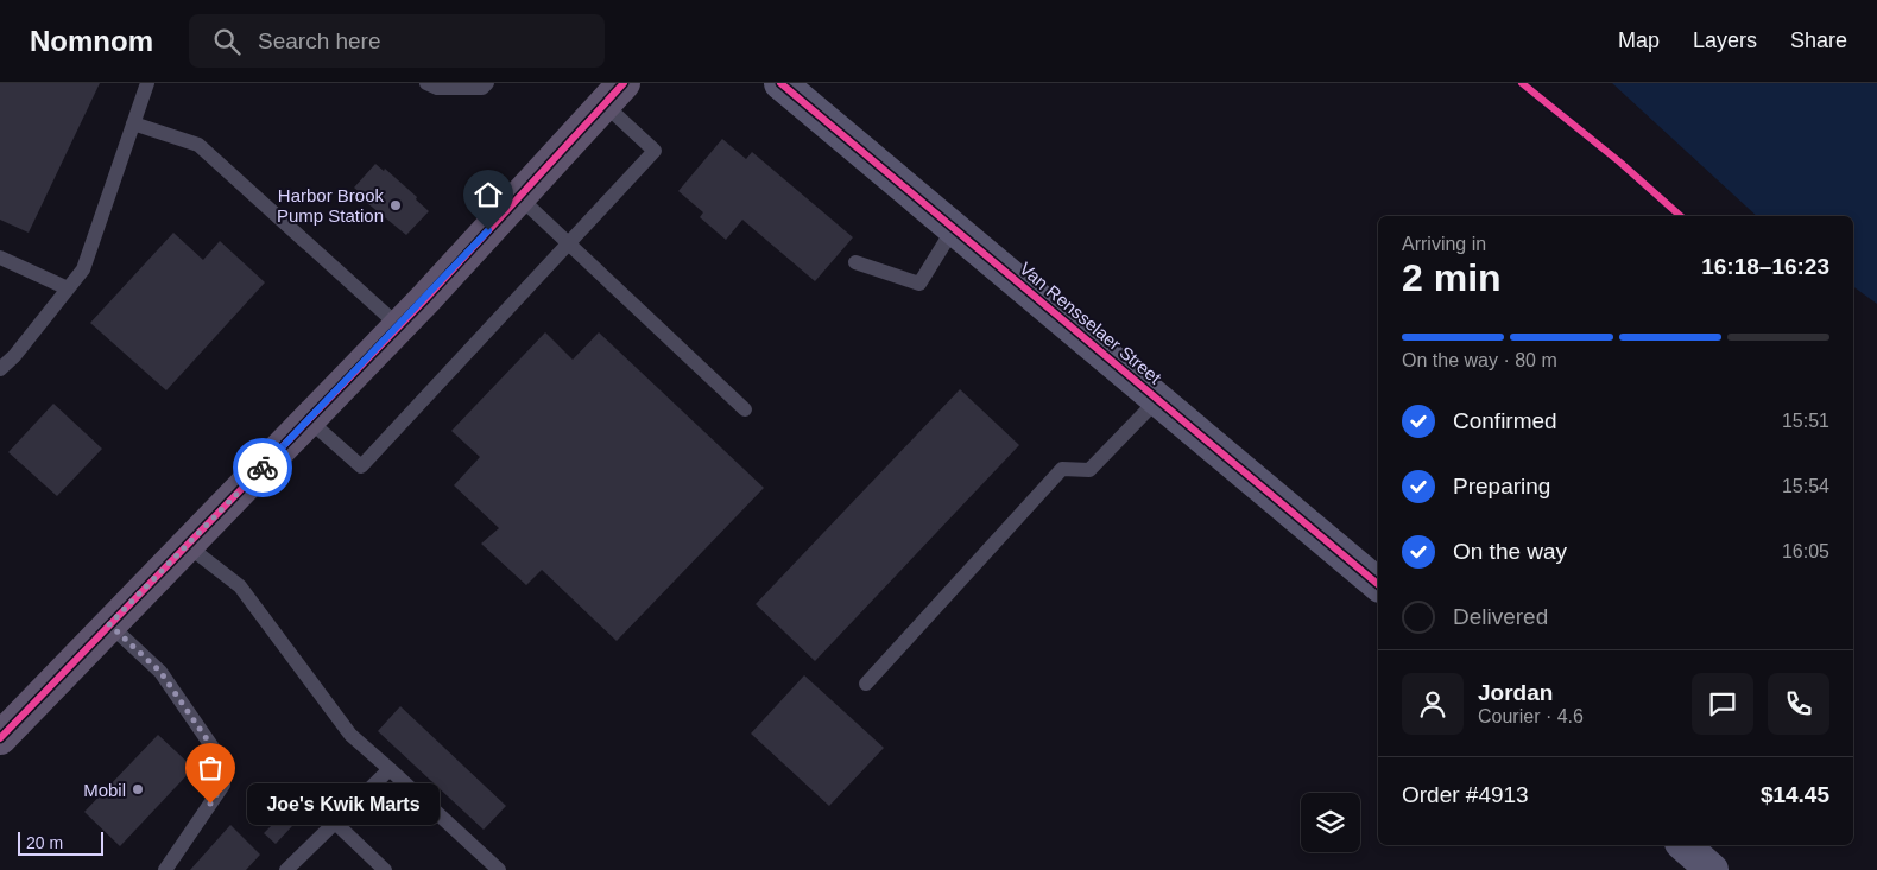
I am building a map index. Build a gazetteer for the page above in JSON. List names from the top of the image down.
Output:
{
  "streets": {
    "street": ["Van Rensselaer Street"]
  },
  "places": ["Harbor Brook Pump Station", "Mobil", "Joe's Kwik Marts"],
  "scale_bar": "20 m",
  "page": {
    "header": "Nomnom",
    "search": "Search here",
    "nav": ["Map", "Layers", "Share"],
    "heading": ["2 min", "Arriving in", "16:18–16:23"],
    "panel": [
      "Jordan",
      "Courier · 4.6",
      "Order #4913",
      "$14.45"
    ],
    "bar": "On the way · 80 m",
    "list": [
      ["Confirmed", "15:51"],
      ["Preparing", "15:54"],
      ["On the way", "16:05"],
      "Delivered"
    ],
    "bubble": "Joe's Kwik Marts",
    "scale": "20 m"
  }
}
